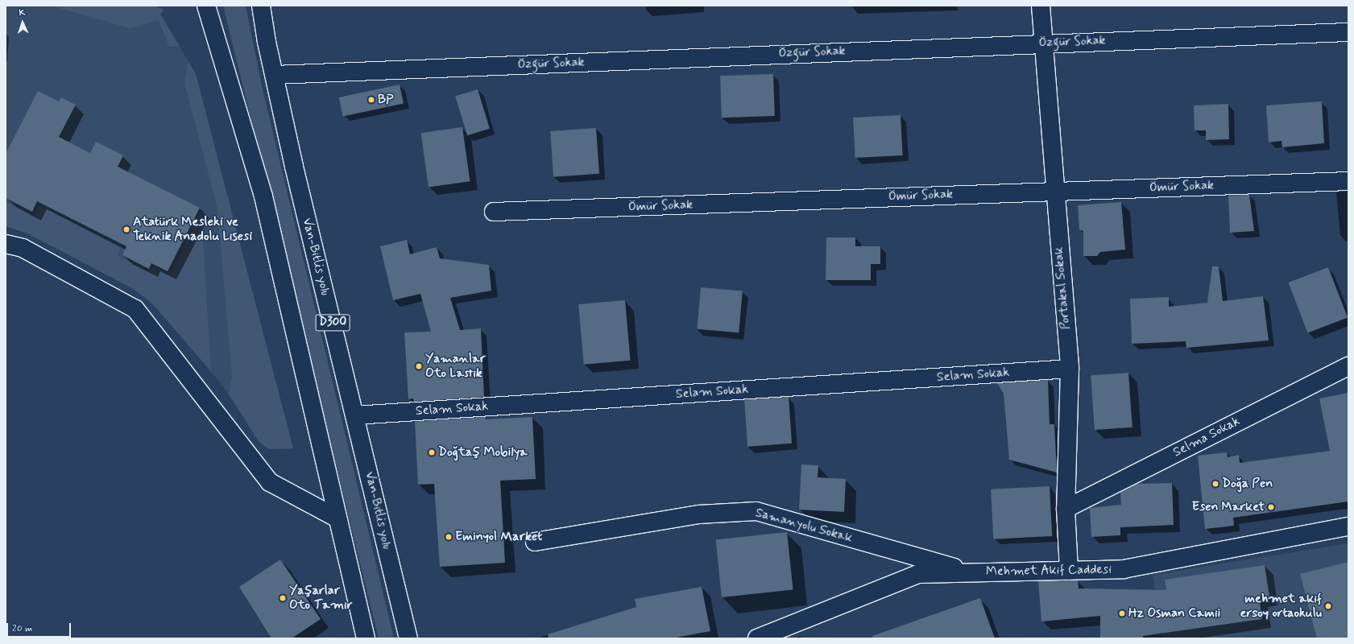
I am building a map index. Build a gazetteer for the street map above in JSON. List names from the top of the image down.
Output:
{
  "streets": {
    "main road": [
      "Özgür Sokak",
      "Ömür Sokak",
      "Van-Bitlis yolu",
      "Portakal Sokak",
      "D300",
      "Selam Sokak",
      "Selma Sokak",
      "Samanyolu Sokak",
      "Mehmet Akif Caddesi"
    ]
  },
  "crossings": [
    ["Özgür Sokak", "Van-Bitlis yolu"],
    ["Özgür Sokak", "Portakal Sokak"],
    ["Ömür Sokak", "Portakal Sokak"],
    ["Van-Bitlis yolu", "Selam Sokak"],
    ["Portakal Sokak", "Selam Sokak"],
    ["Portakal Sokak", "Selma Sokak"],
    ["Portakal Sokak", "Mehmet Akif Caddesi"],
    ["Samanyolu Sokak", "Mehmet Akif Caddesi"]
  ],
  "places": [
    "BP",
    "Atatürk Mesleki ve Teknik Anadolu Lisesi",
    "Yamanlar Oto Lastik",
    "Doğtaş Mobilya",
    "Doğa Pen",
    "Esen Market",
    "Eminyol Market",
    "Yaşarlar Oto Tamir",
    "mehmet akif ersoy ortaokulu",
    "Hz Osman Camii"
  ],
  "scale_bar": "20 m",
  "north": "top"
}
